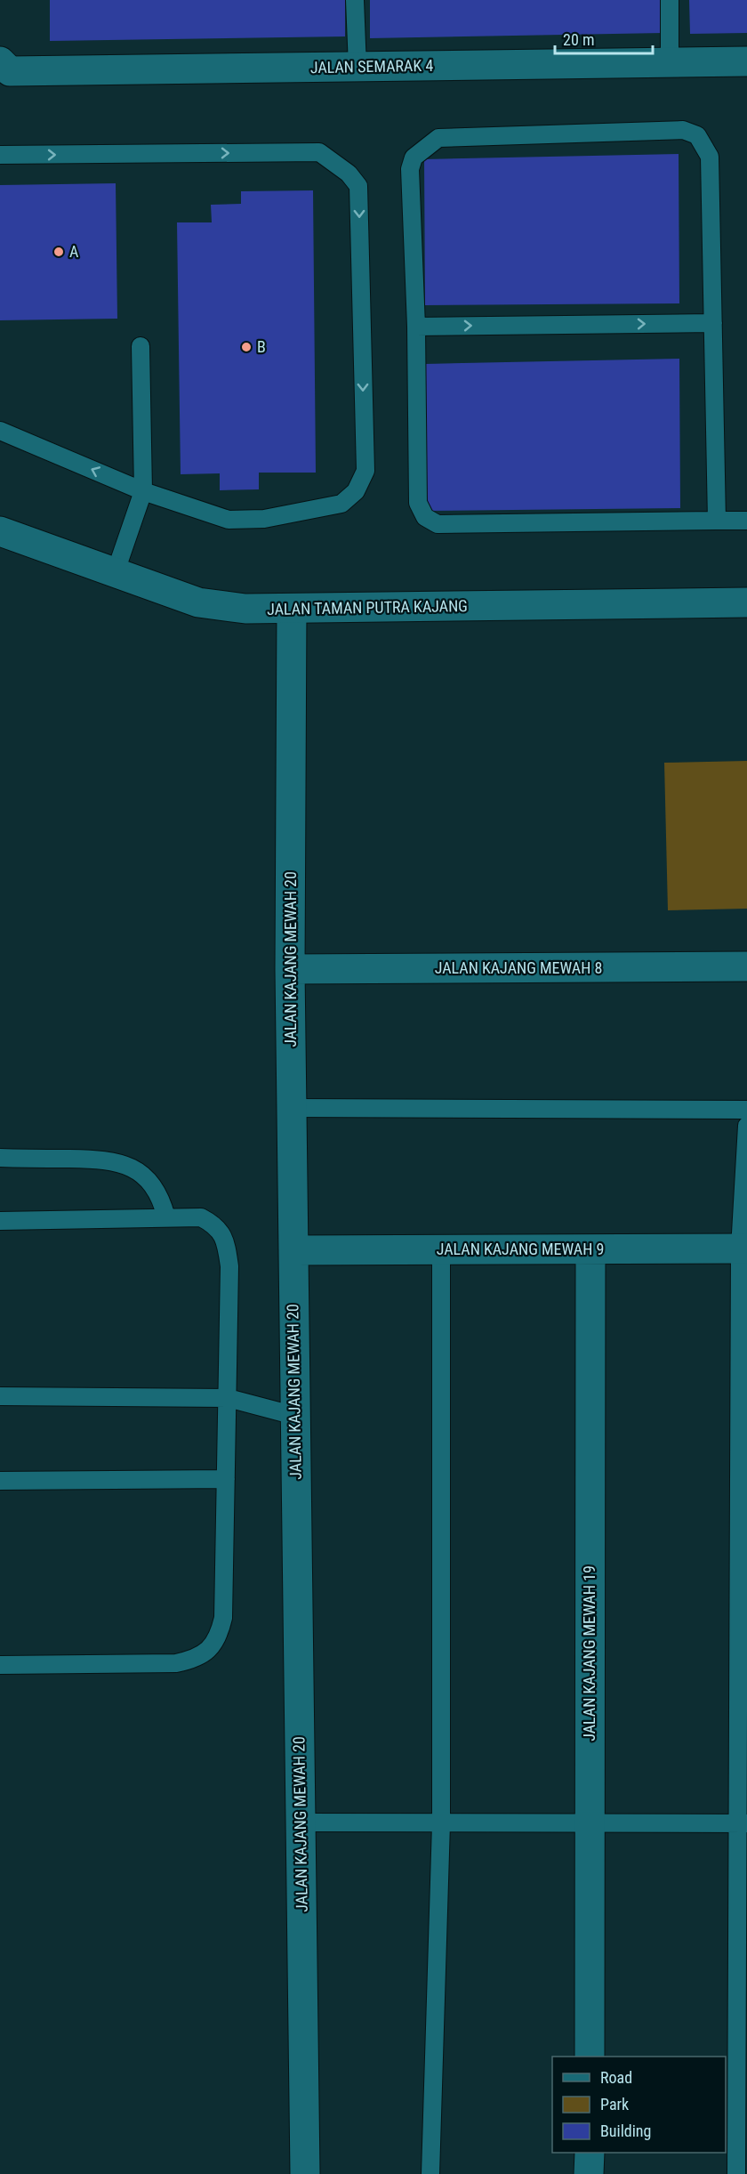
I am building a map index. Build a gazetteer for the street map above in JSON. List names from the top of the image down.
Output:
{
  "streets": {
    "street": [
      "JALAN SEMARAK 4",
      "JALAN TAMAN PUTRA KAJANG",
      "JALAN KAJANG MEWAH 20",
      "JALAN KAJANG MEWAH 8",
      "JALAN KAJANG MEWAH 9",
      "JALAN KAJANG MEWAH 19"
    ]
  },
  "crossings": [
    ["JALAN TAMAN PUTRA KAJANG", "JALAN KAJANG MEWAH 20"],
    ["JALAN KAJANG MEWAH 20", "JALAN KAJANG MEWAH 8"],
    ["JALAN KAJANG MEWAH 20", "JALAN KAJANG MEWAH 9"],
    ["JALAN KAJANG MEWAH 9", "JALAN KAJANG MEWAH 19"]
  ],
  "places": ["A", "B"],
  "legend": ["Road", "Park", "Building"],
  "scale_bar": "20 m"
}
